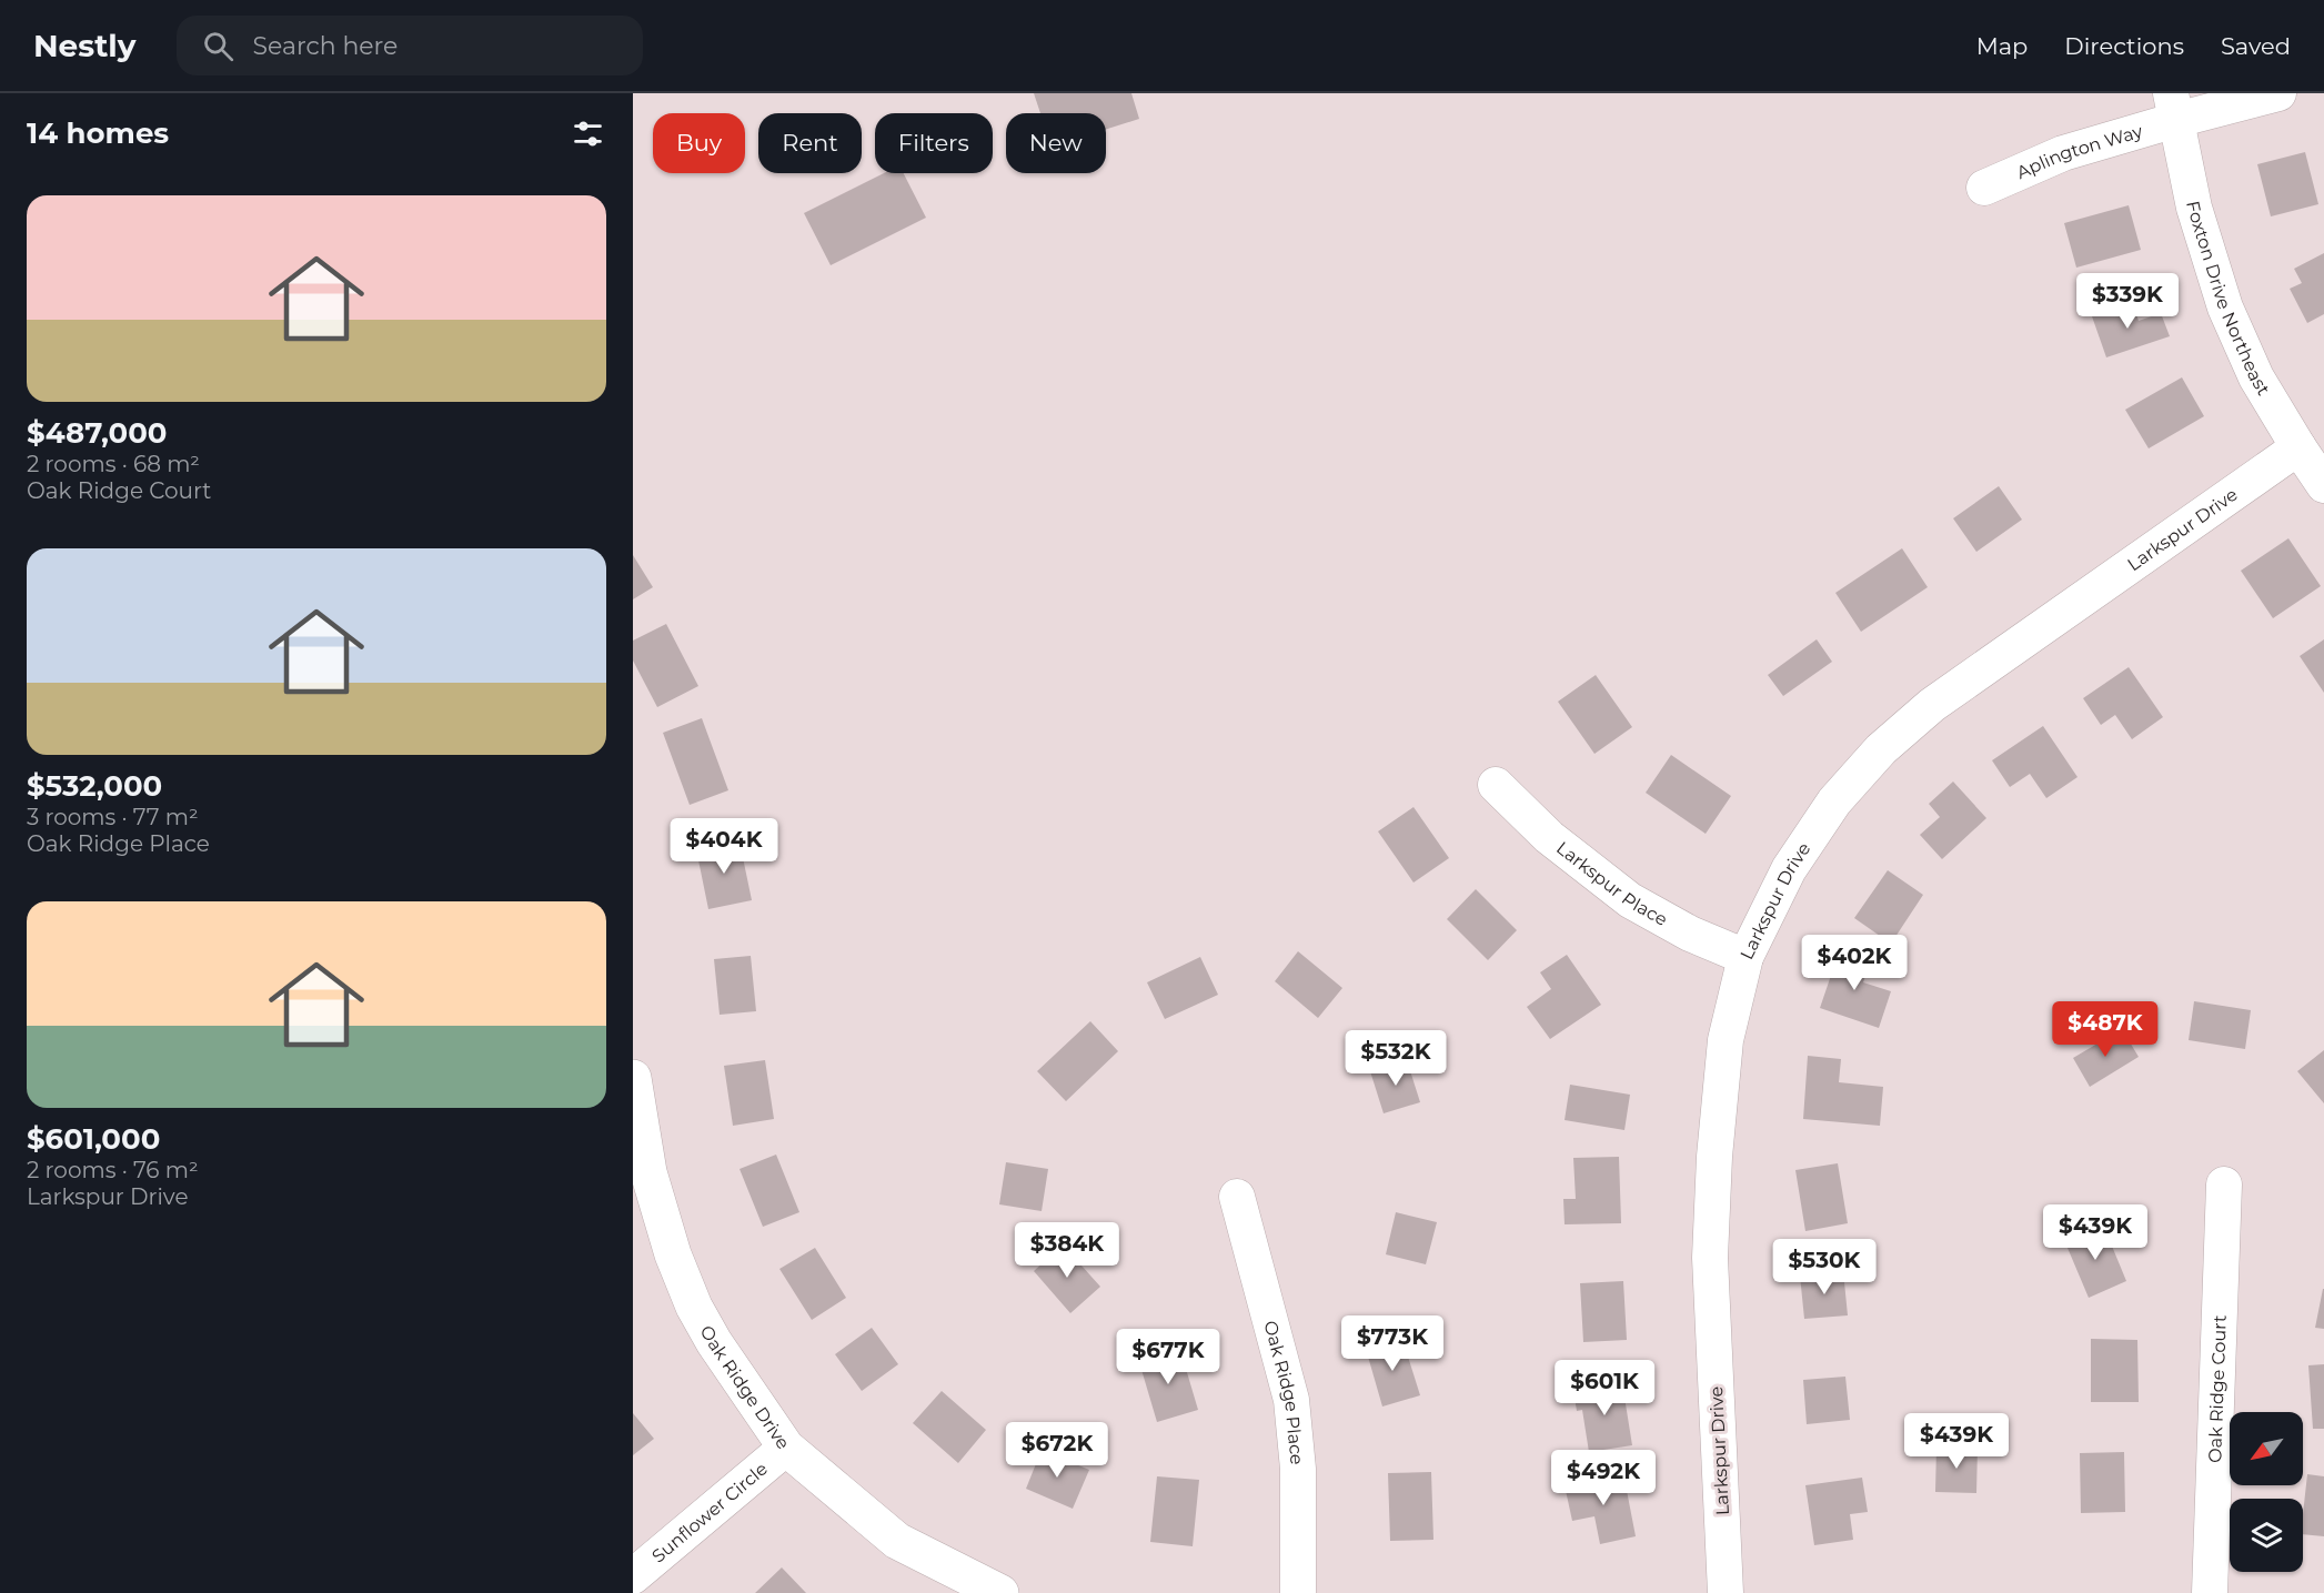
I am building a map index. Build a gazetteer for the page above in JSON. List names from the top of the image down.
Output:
{
  "streets": {
    "street": [
      "Aplington Way",
      "Foxton Drive Northeast",
      "Larkspur Drive",
      "Larkspur Place",
      "Oak Ridge Drive",
      "Oak Ridge Court",
      "Oak Ridge Place",
      "Sunflower Circle"
    ]
  },
  "crossings": [
    ["Aplington Way", "Foxton Drive Northeast"],
    ["Foxton Drive Northeast", "Larkspur Drive"],
    ["Larkspur Drive", "Larkspur Place"],
    ["Oak Ridge Drive", "Sunflower Circle"]
  ],
  "north": "bottom left",
  "page": {
    "header": "Nestly",
    "search": "Search here",
    "nav": ["Map", "Directions", "Saved"],
    "heading": "14 homes",
    "chip": [
      "Buy",
      "Rent",
      "Filters",
      "New"
    ],
    "list": [
      {
        "name": "$487,000",
        "note": "2 rooms · 68 m² · Oak Ridge Court"
      },
      {
        "name": "$532,000",
        "note": "3 rooms · 77 m² · Oak Ridge Place"
      },
      {
        "name": "$601,000",
        "note": "2 rooms · 76 m² · Larkspur Drive"
      }
    ],
    "price": [
      "$339K",
      "$404K",
      "$402K",
      "$487K",
      "$532K",
      "$439K",
      "$384K",
      "$530K",
      "$773K",
      "$677K",
      "$601K",
      "$439K",
      "$672K",
      "$492K"
    ]
  }
}
